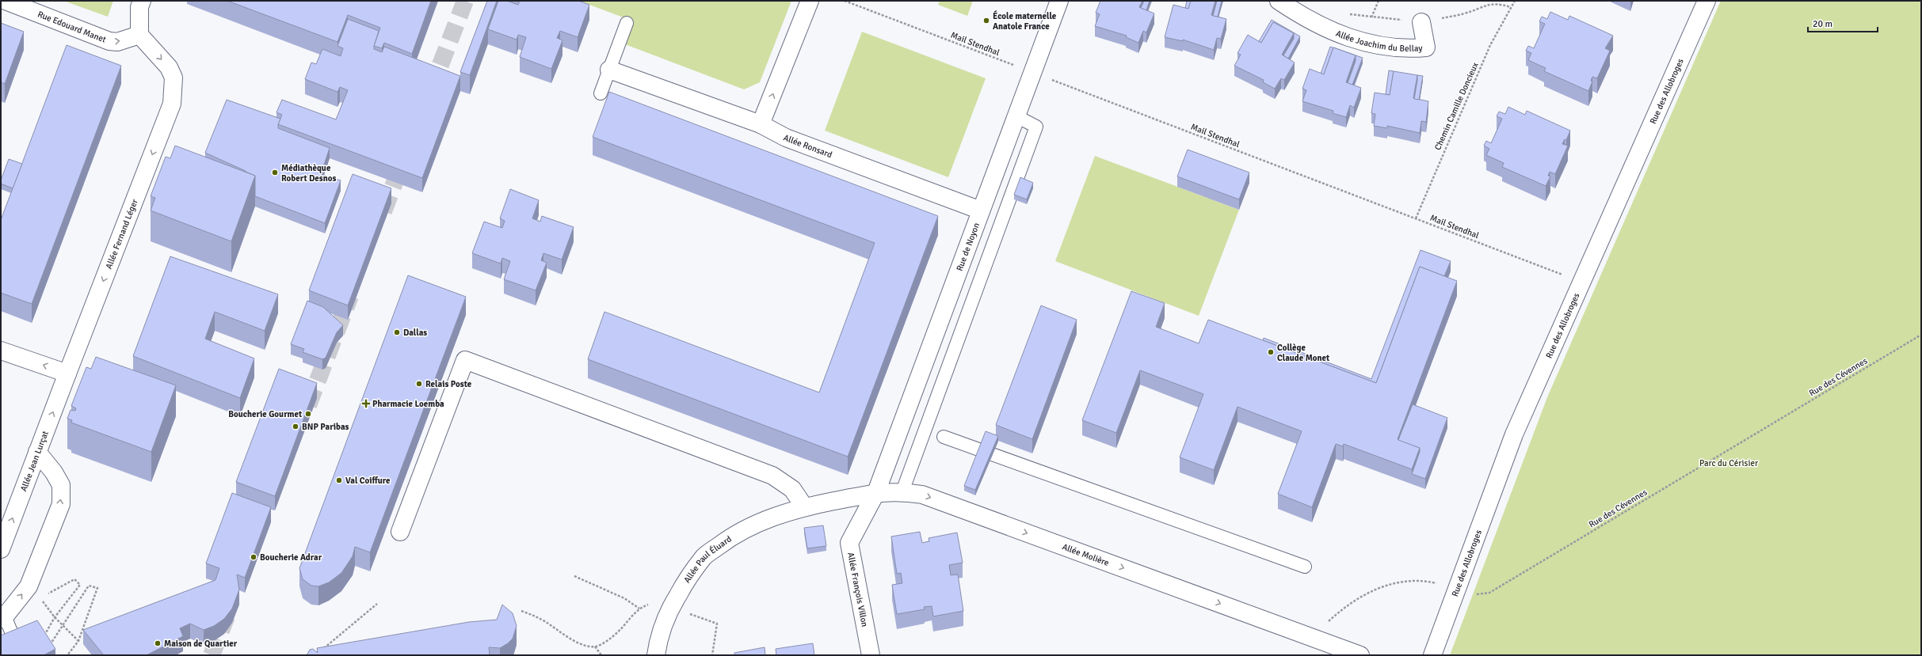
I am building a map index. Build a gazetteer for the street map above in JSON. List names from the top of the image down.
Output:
{
  "streets": {
    "street": [
      "Rue Edouard Manet",
      "Allée Joachim du Bellay",
      "Rue des Allobroges",
      "Allée Ronsard",
      "Allée Fernand Léger",
      "Rue de Noyon",
      "Allée Jean Lurçat",
      "Allée Molière",
      "Allée Paul Éluard",
      "Allée François Villon"
    ],
    "path": ["Mail Stendhal", "Chemin Camille Doncieux", "Rue des Cévennes"]
  },
  "crossings": [
    ["Rue Edouard Manet", "Allée Fernand Léger"],
    ["Mail Stendhal", "Rue des Allobroges"],
    ["Mail Stendhal", "Chemin Camille Doncieux"],
    ["Mail Stendhal", "Rue de Noyon"],
    ["Rue des Allobroges", "Rue des Cévennes"],
    ["Allée Ronsard", "Rue de Noyon"],
    ["Allée Fernand Léger", "Allée Jean Lurçat"],
    ["Rue de Noyon", "Allée Molière"],
    ["Rue de Noyon", "Allée François Villon"],
    ["Rue des Cévennes", "Allée Molière"],
    ["Allée Molière", "Allée Paul Éluard"],
    ["Allée Molière", "Allée François Villon"]
  ],
  "one_way": [
    "Rue Edouard Manet",
    "Allée Fernand Léger",
    "Allée Jean Lurçat",
    "Allée Molière"
  ],
  "parks": ["Parc du Cérisier"],
  "places": {
    "other": [
      "École maternelle Anatole France",
      "Médiathèque Robert Desnos",
      "Dallas",
      "Collège Claude Monet",
      "Relais Poste",
      "Boucherie Gourmet",
      "BNP Paribas",
      "Val Coiffure",
      "Boucherie Adrar",
      "Maison de Quartier"
    ],
    "health": ["Pharmacie Loemba"]
  },
  "scale_bar": "20 m"
}
